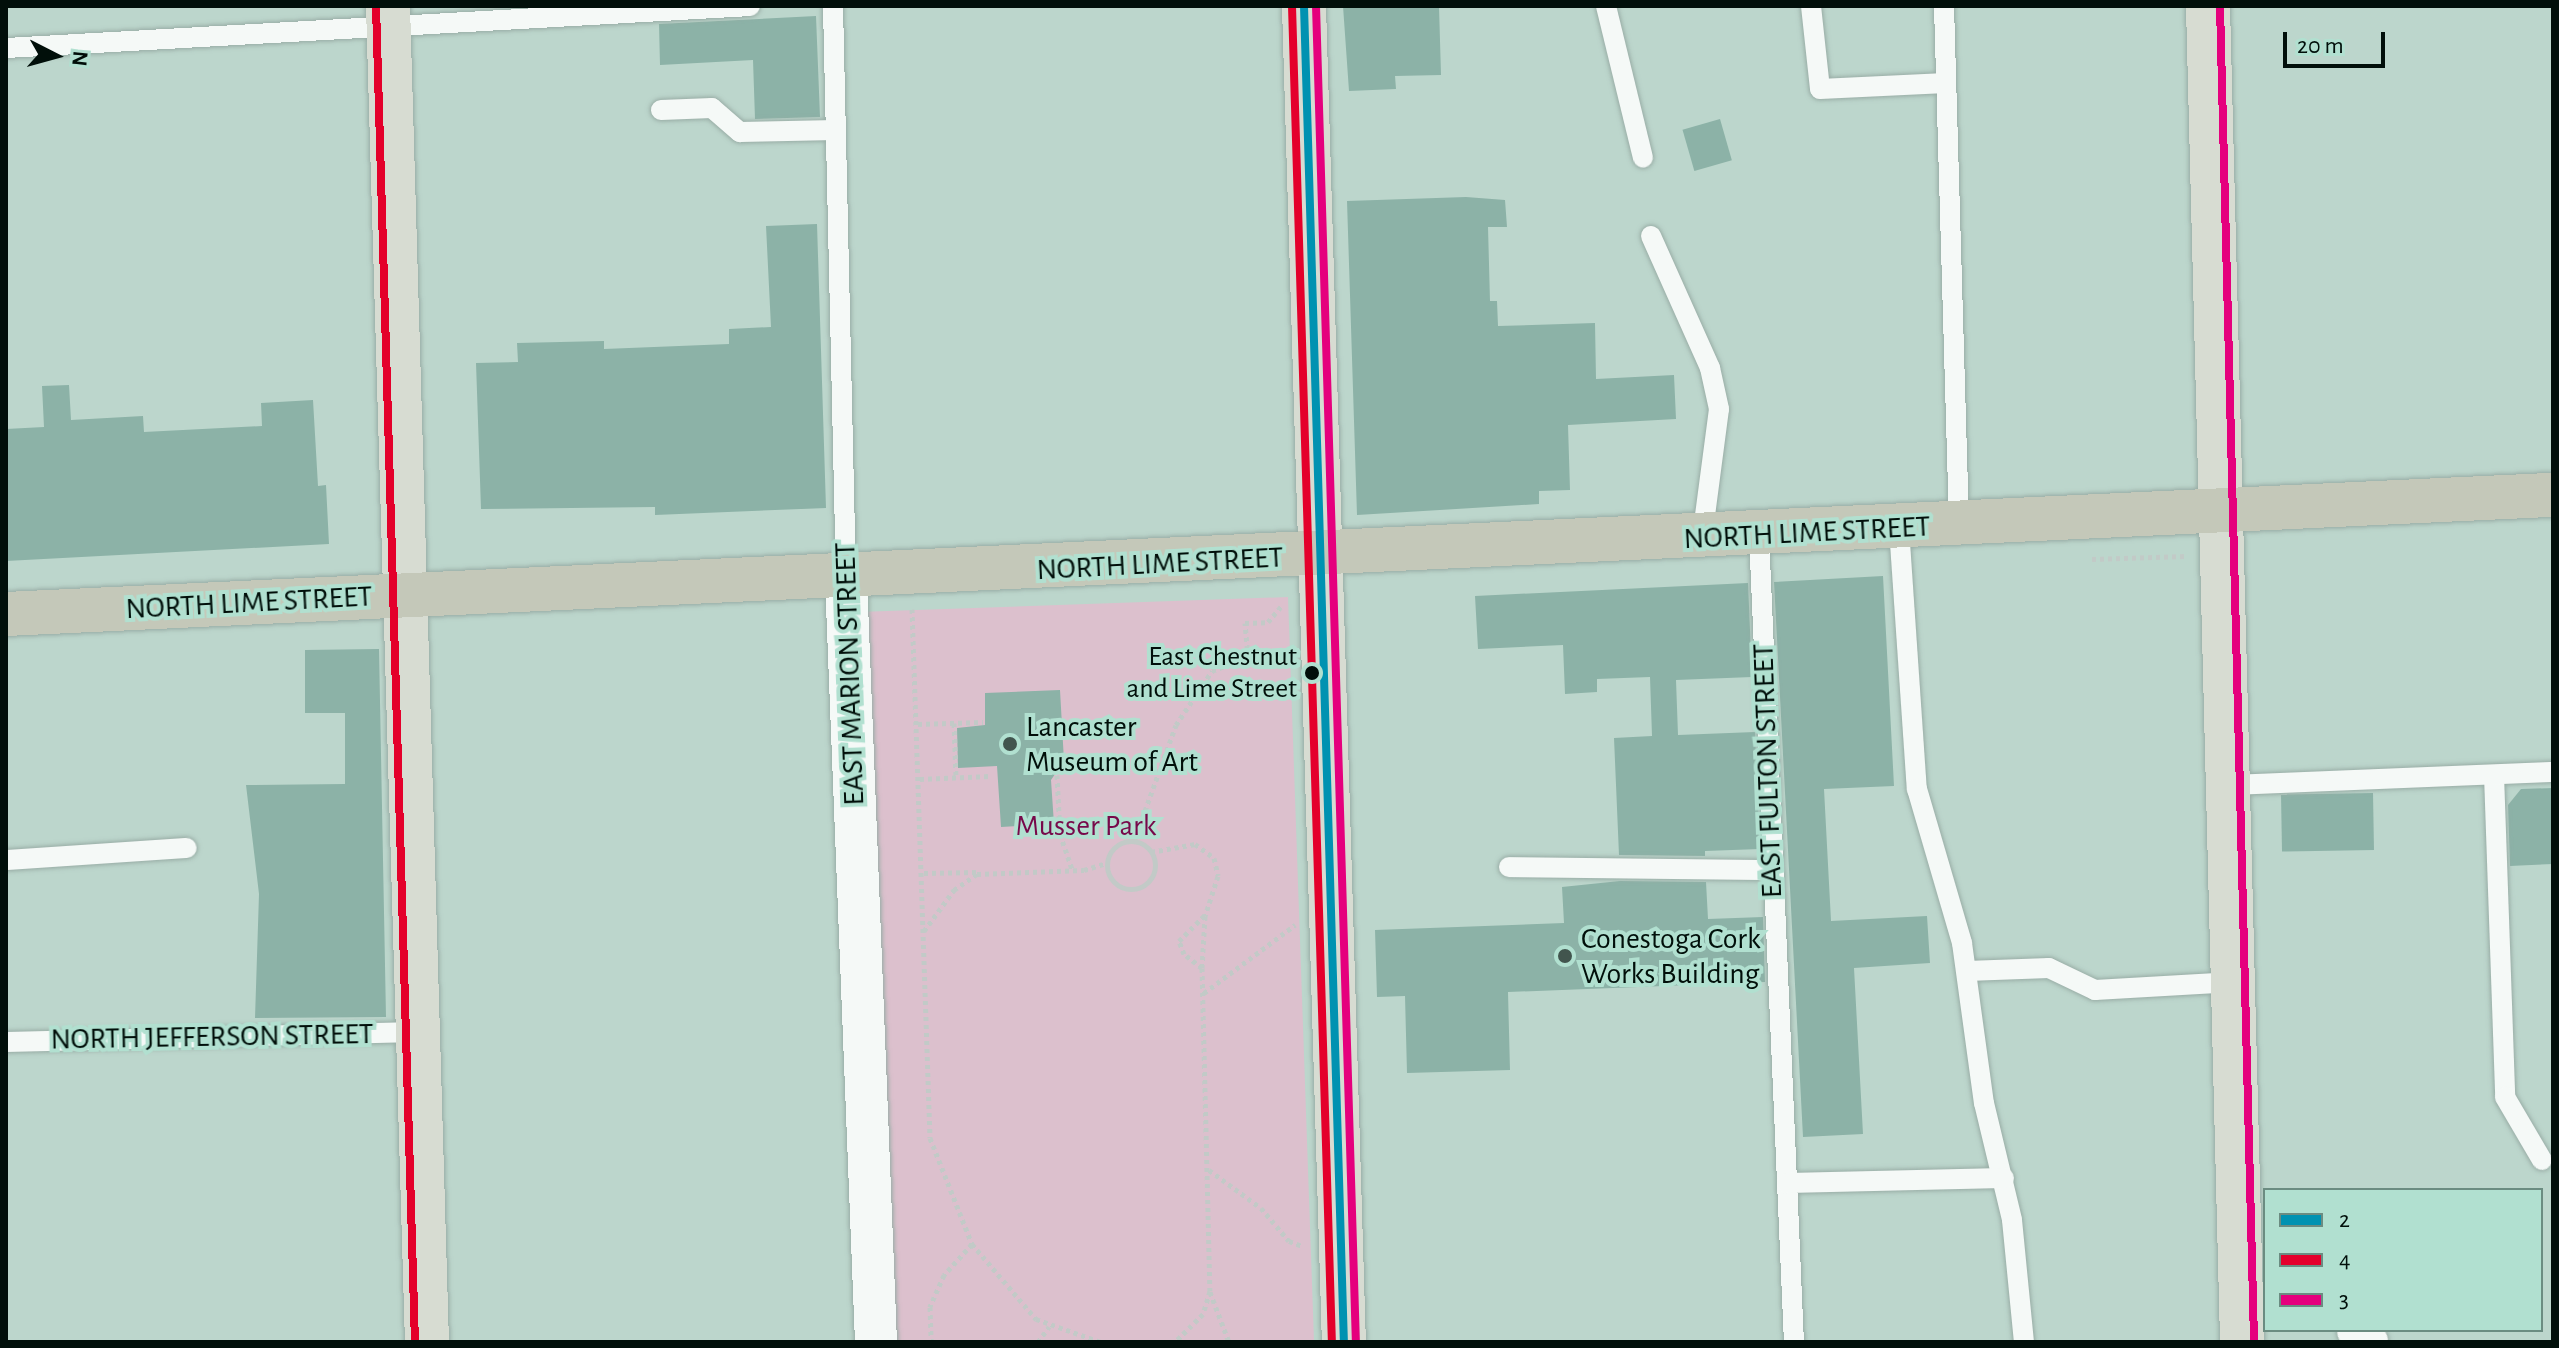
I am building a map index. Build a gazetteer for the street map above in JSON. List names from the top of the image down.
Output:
{
  "streets": {
    "highway": ["NORTH LIME STREET"],
    "street": ["EAST MARION STREET"],
    "lane": ["EAST FULTON STREET", "NORTH JEFFERSON STREET"]
  },
  "crossings": [
    ["NORTH LIME STREET", "EAST MARION STREET"],
    ["NORTH LIME STREET", "EAST FULTON STREET"]
  ],
  "parks": ["Musser Park"],
  "places": ["East Chestnut and Lime Street", "Lancaster Museum of Art", "Conestoga Cork Works Building"],
  "lines": ["transit line 2", "transit line 4", "transit line 3"],
  "legend": ["2", "4", "3"],
  "scale_bar": "20 m",
  "north": "right"
}
